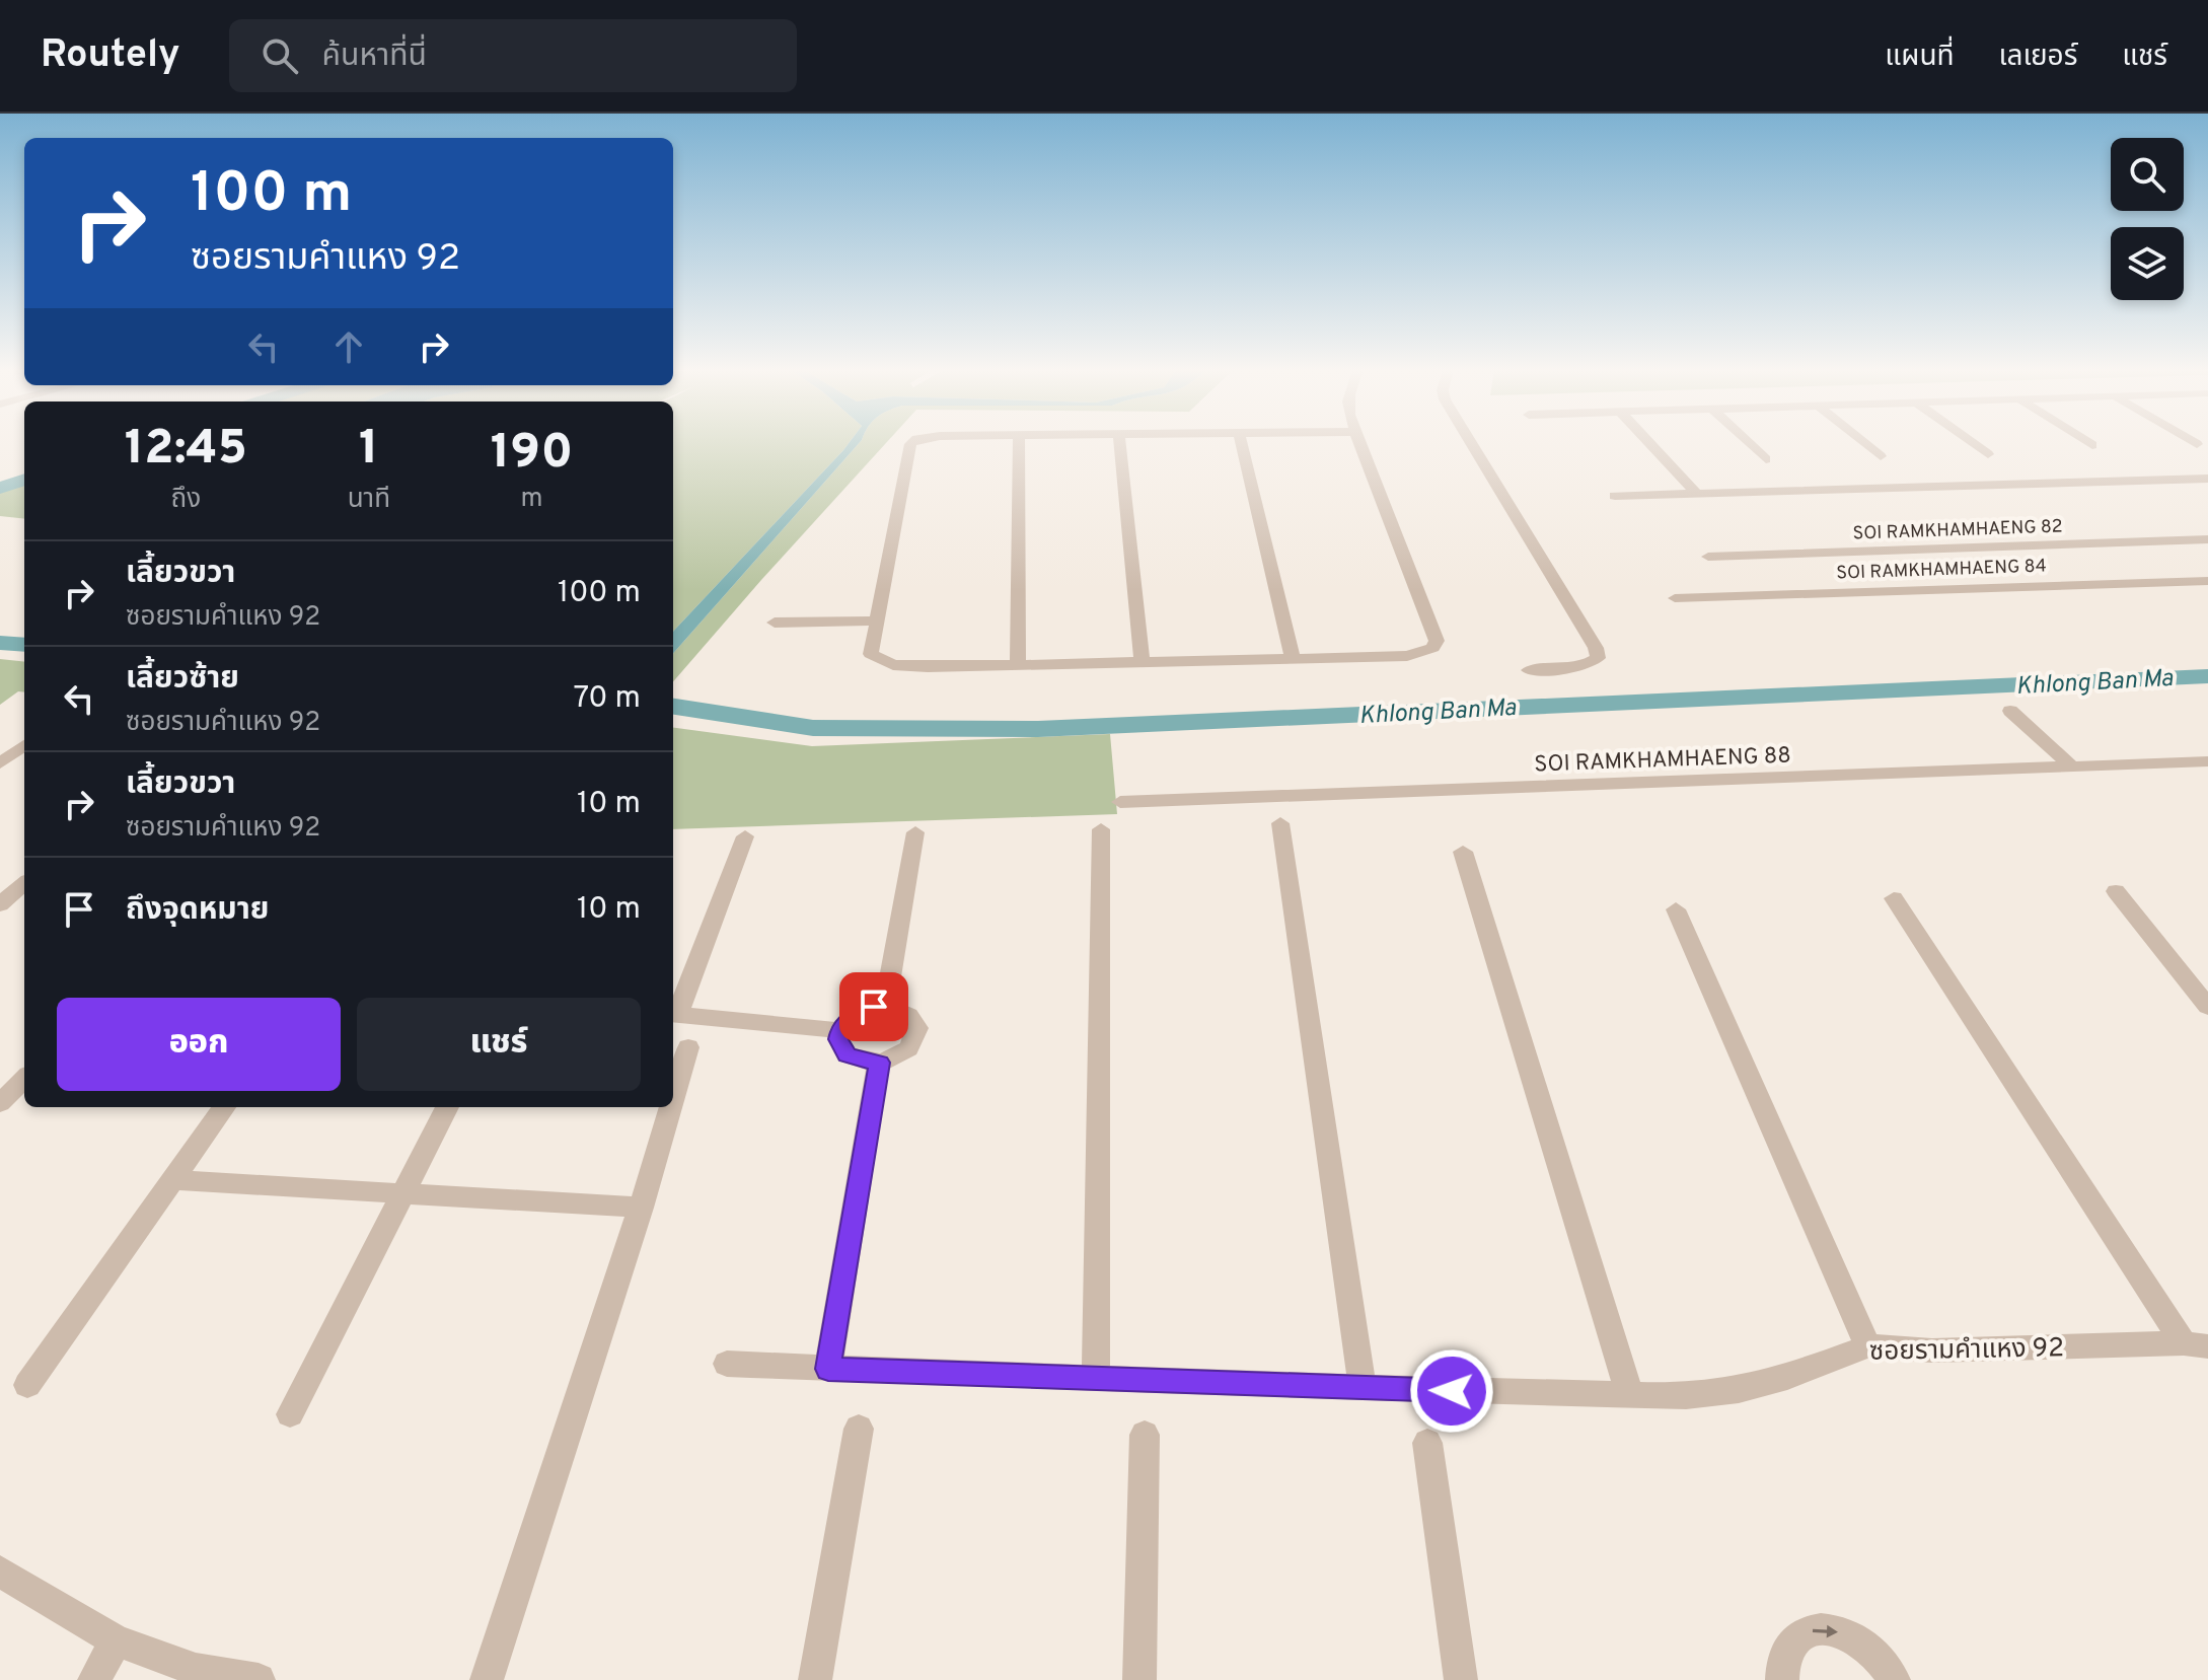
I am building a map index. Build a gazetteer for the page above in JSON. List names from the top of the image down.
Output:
{
  "streets": {
    "street": [
      "SOI RAMKHAMHAENG 82",
      "SOI RAMKHAMHAENG 84",
      "SOI RAMKHAMHAENG 88",
      "ซอยรามคําแหง 92"
    ]
  },
  "water": ["Khlong Ban Ma"],
  "page": {
    "header": "Routely",
    "search": "ค้นหาที่นี่",
    "nav": ["แผนที่", "เลเยอร์", "แชร์"],
    "turn": ["100 m", "ซอยรามคําแหง 92"],
    "eta": [
      "12:45",
      "ถึง",
      "1",
      "นาที",
      "190",
      "m"
    ],
    "list": [
      {
        "name": "เลี้ยวขวา",
        "note": "ซอยรามคําแหง 92",
        "value": "100 m"
      },
      {
        "name": "เลี้ยวซ้าย",
        "note": "ซอยรามคําแหง 92",
        "value": "70 m"
      },
      {
        "name": "เลี้ยวขวา",
        "note": "ซอยรามคําแหง 92",
        "value": "10 m"
      },
      {
        "name": "ถึงจุดหมาย",
        "value": "10 m"
      }
    ],
    "buttons": ["ออก", "แชร์"]
  }
}
